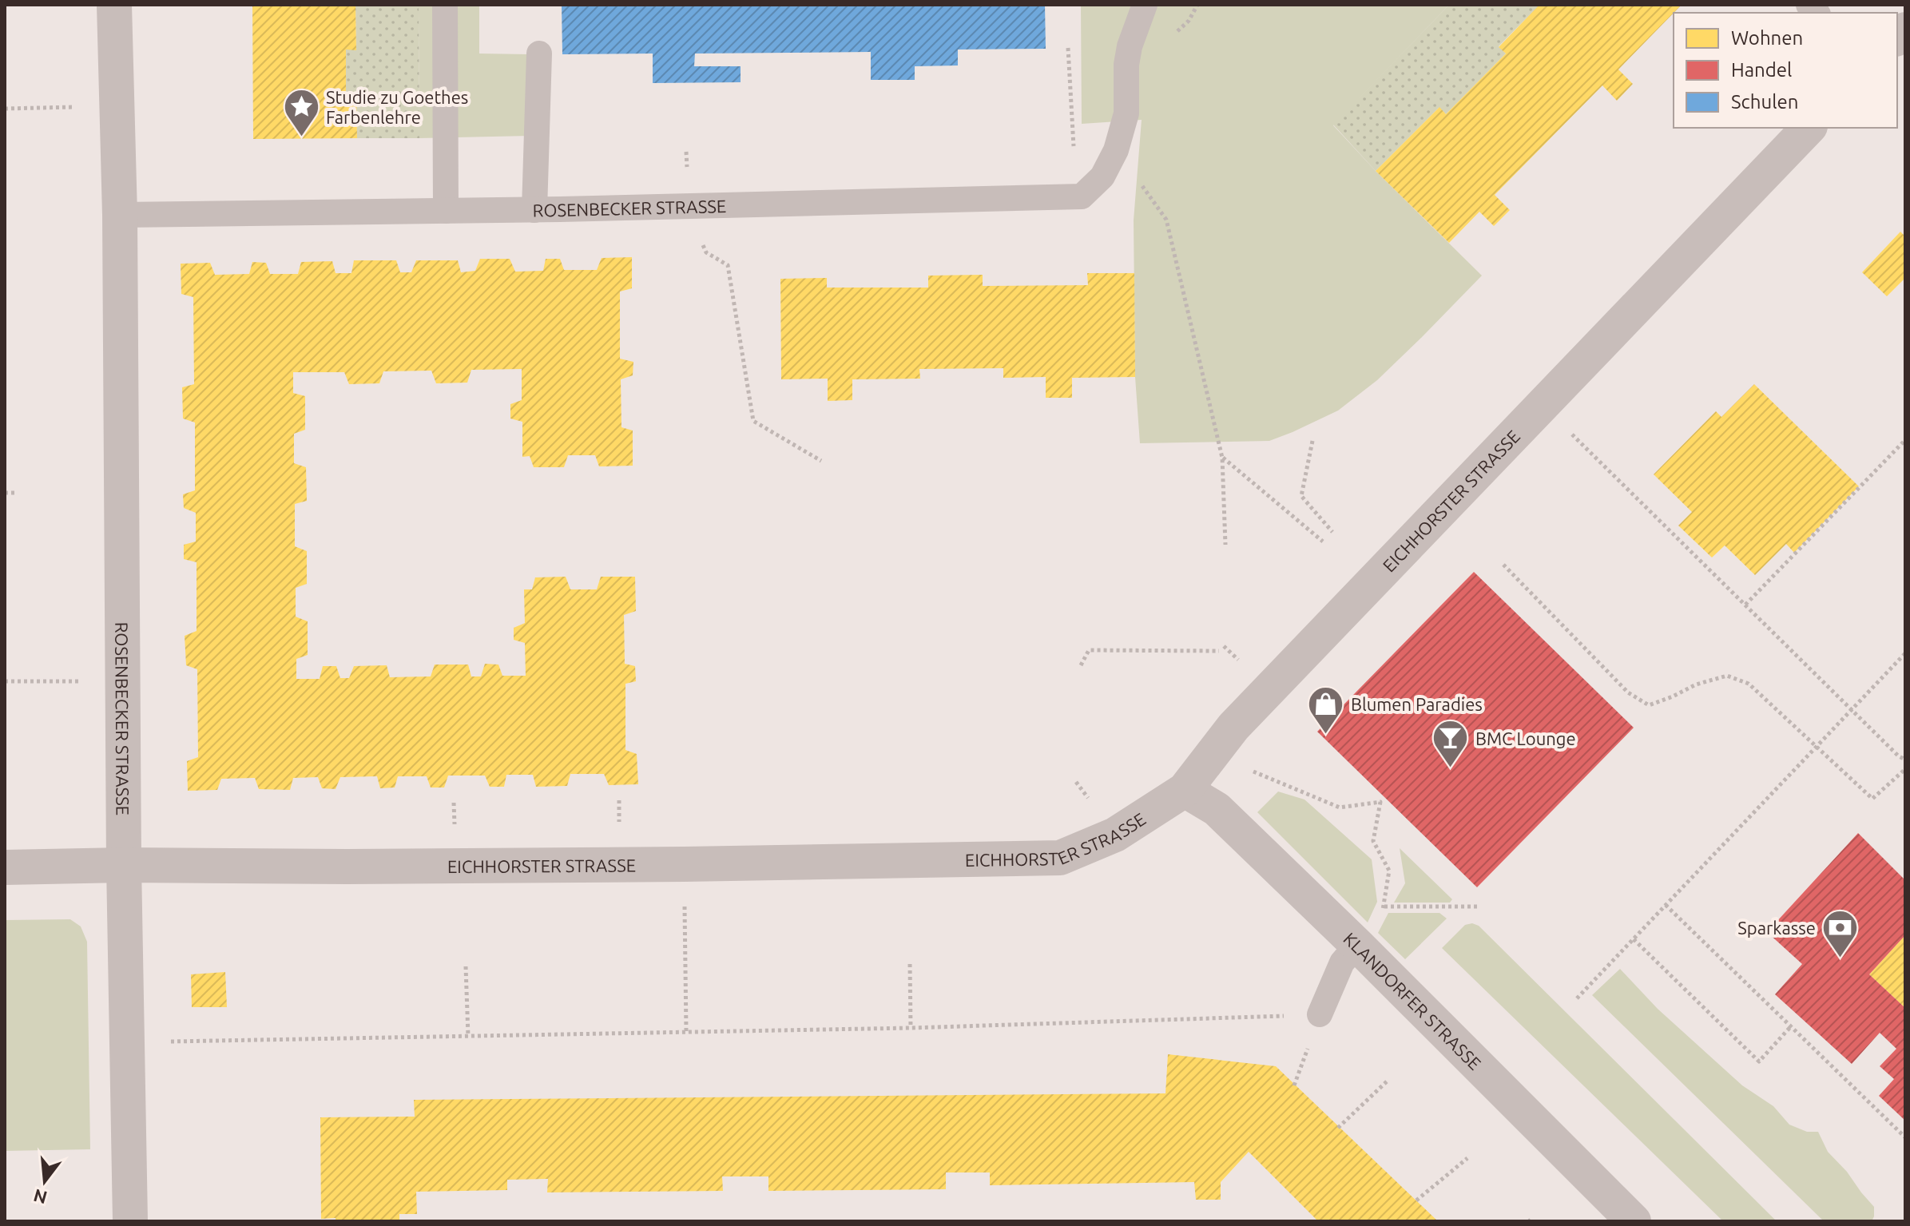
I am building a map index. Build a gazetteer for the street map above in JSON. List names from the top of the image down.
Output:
{
  "streets": {
    "street": ["ROSENBECKER STRASSE", "EICHHORSTER STRASSE", "KLANDORFER STRASSE"]
  },
  "crossings": [
    ["ROSENBECKER STRASSE", "EICHHORSTER STRASSE"],
    ["EICHHORSTER STRASSE", "KLANDORFER STRASSE"]
  ],
  "places": {
    "place": ["Studie zu Goethes Farbenlehre"],
    "shop": ["Blumen Paradies"],
    "bar": ["BMC Lounge"],
    "bank": ["Sparkasse"]
  },
  "legend": ["Wohnen", "Handel", "Schulen"],
  "north": "bottom"
}
